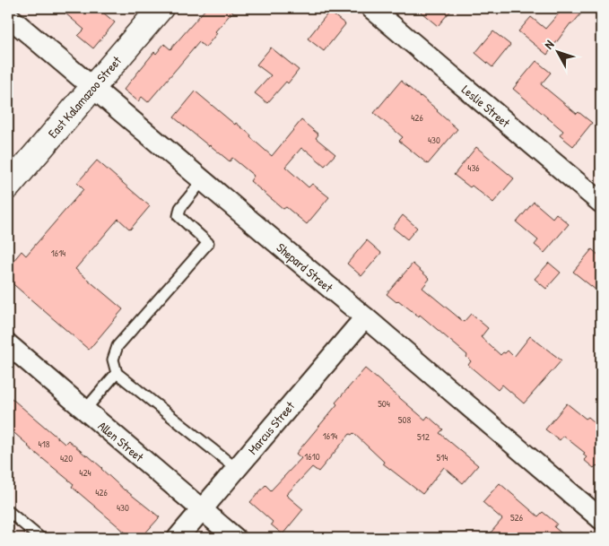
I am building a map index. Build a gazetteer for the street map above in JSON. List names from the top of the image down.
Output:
{
  "streets": {
    "street": [
      "East Kalamazoo Street",
      "Leslie Street",
      "Shepard Street",
      "Marcus Street",
      "Allen Street"
    ]
  },
  "crossings": [
    ["East Kalamazoo Street", "Shepard Street"],
    ["Shepard Street", "Marcus Street"],
    ["Marcus Street", "Allen Street"]
  ],
  "house_numbers": [
    "426",
    "430",
    "436",
    "1614",
    "504",
    "508",
    "1614",
    "512",
    "418",
    "1610",
    "514",
    "420",
    "424",
    "426",
    "430",
    "526"
  ],
  "north": "top left"
}
